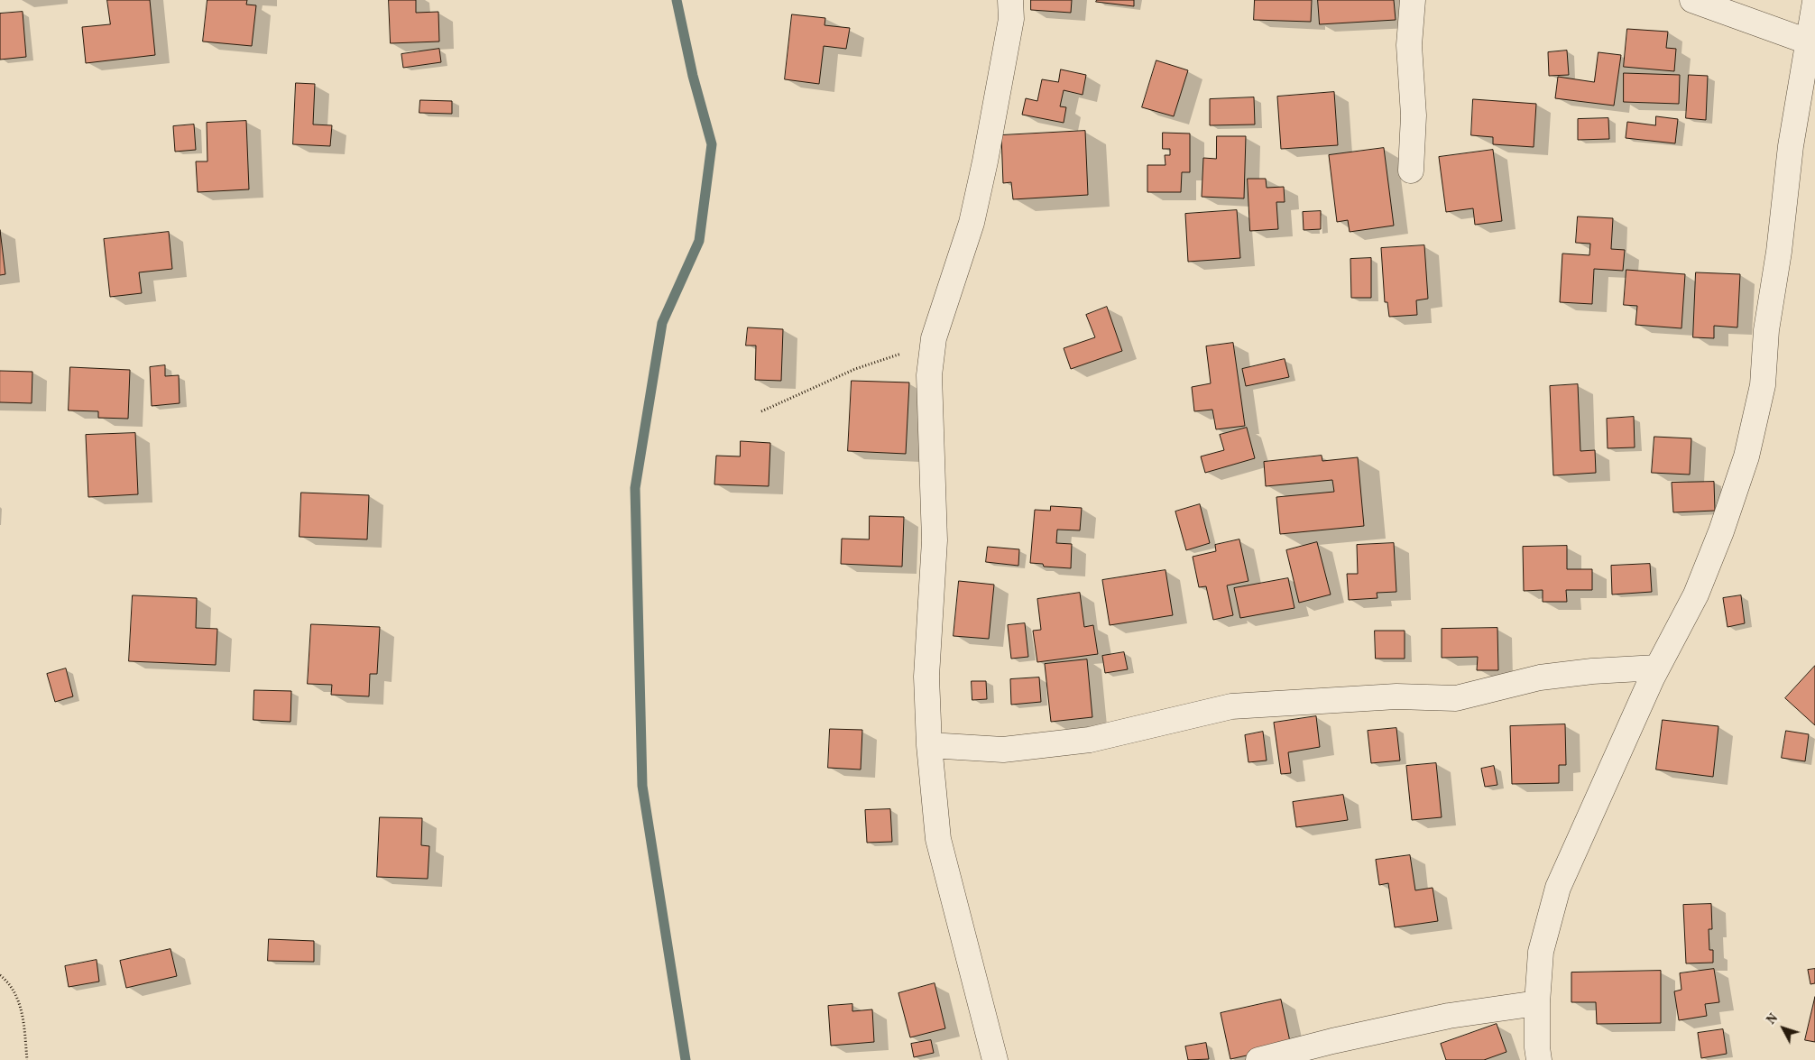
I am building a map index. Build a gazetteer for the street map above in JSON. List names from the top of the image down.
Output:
{
  "north": "top left"
}
